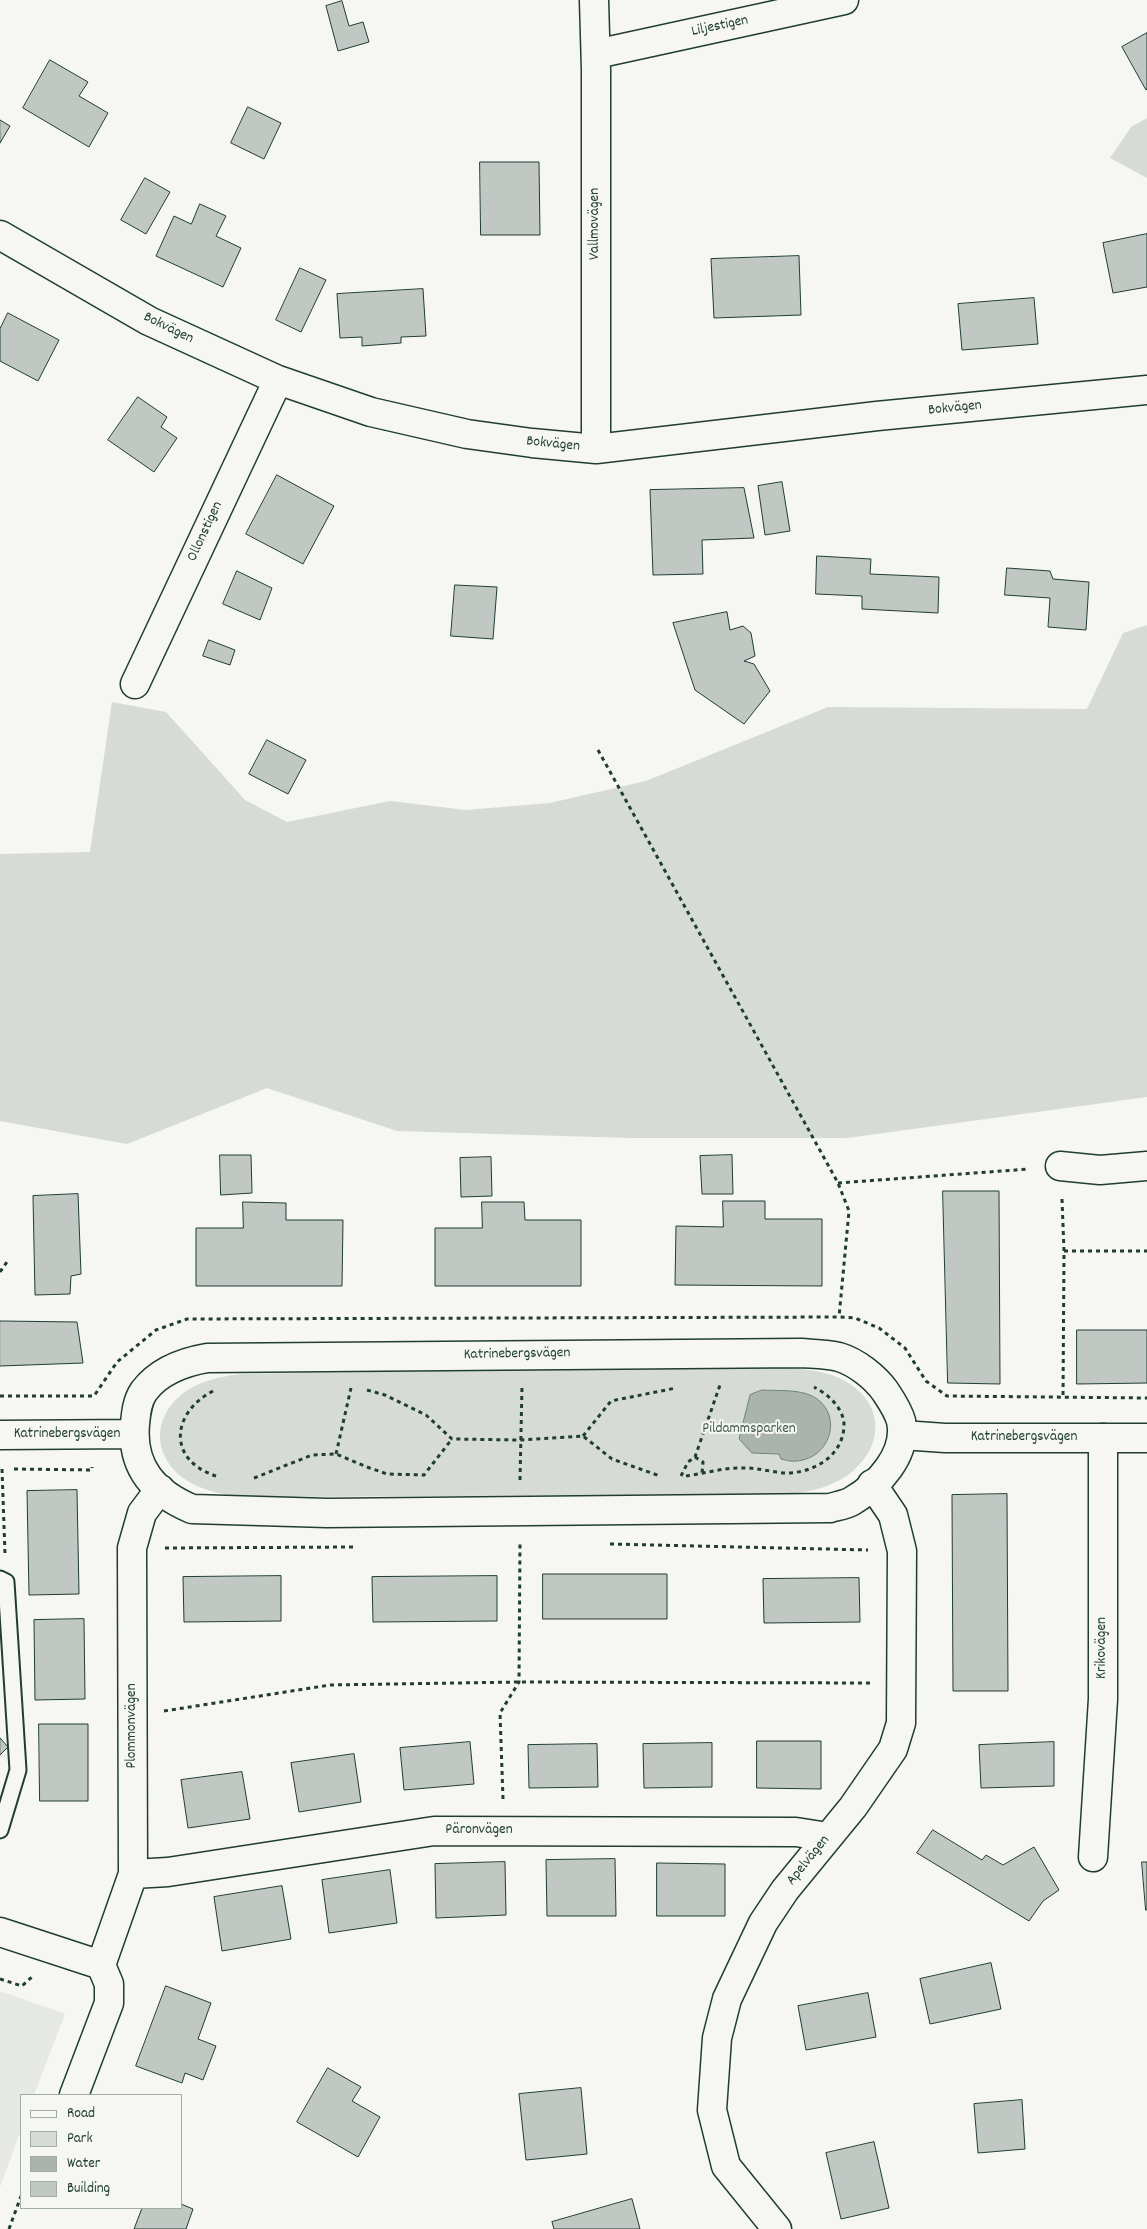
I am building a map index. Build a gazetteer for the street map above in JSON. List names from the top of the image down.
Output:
{
  "streets": {
    "street": [
      "Liljestigen",
      "Vallmovägen",
      "Bokvägen",
      "Ollonstigen",
      "Katrinebergsvägen",
      "Krikovägen",
      "Plommonvägen",
      "Päronvägen",
      "Apelvägen"
    ]
  },
  "crossings": [
    ["Liljestigen", "Vallmovägen"],
    ["Vallmovägen", "Bokvägen"],
    ["Bokvägen", "Ollonstigen"],
    ["Katrinebergsvägen", "Krikovägen"],
    ["Katrinebergsvägen", "Plommonvägen"],
    ["Katrinebergsvägen", "Apelvägen"],
    ["Plommonvägen", "Päronvägen"],
    ["Päronvägen", "Apelvägen"]
  ],
  "parks": ["Pildammsparken"],
  "legend": [
    "Road",
    "Park",
    "Water",
    "Building"
  ]
}
